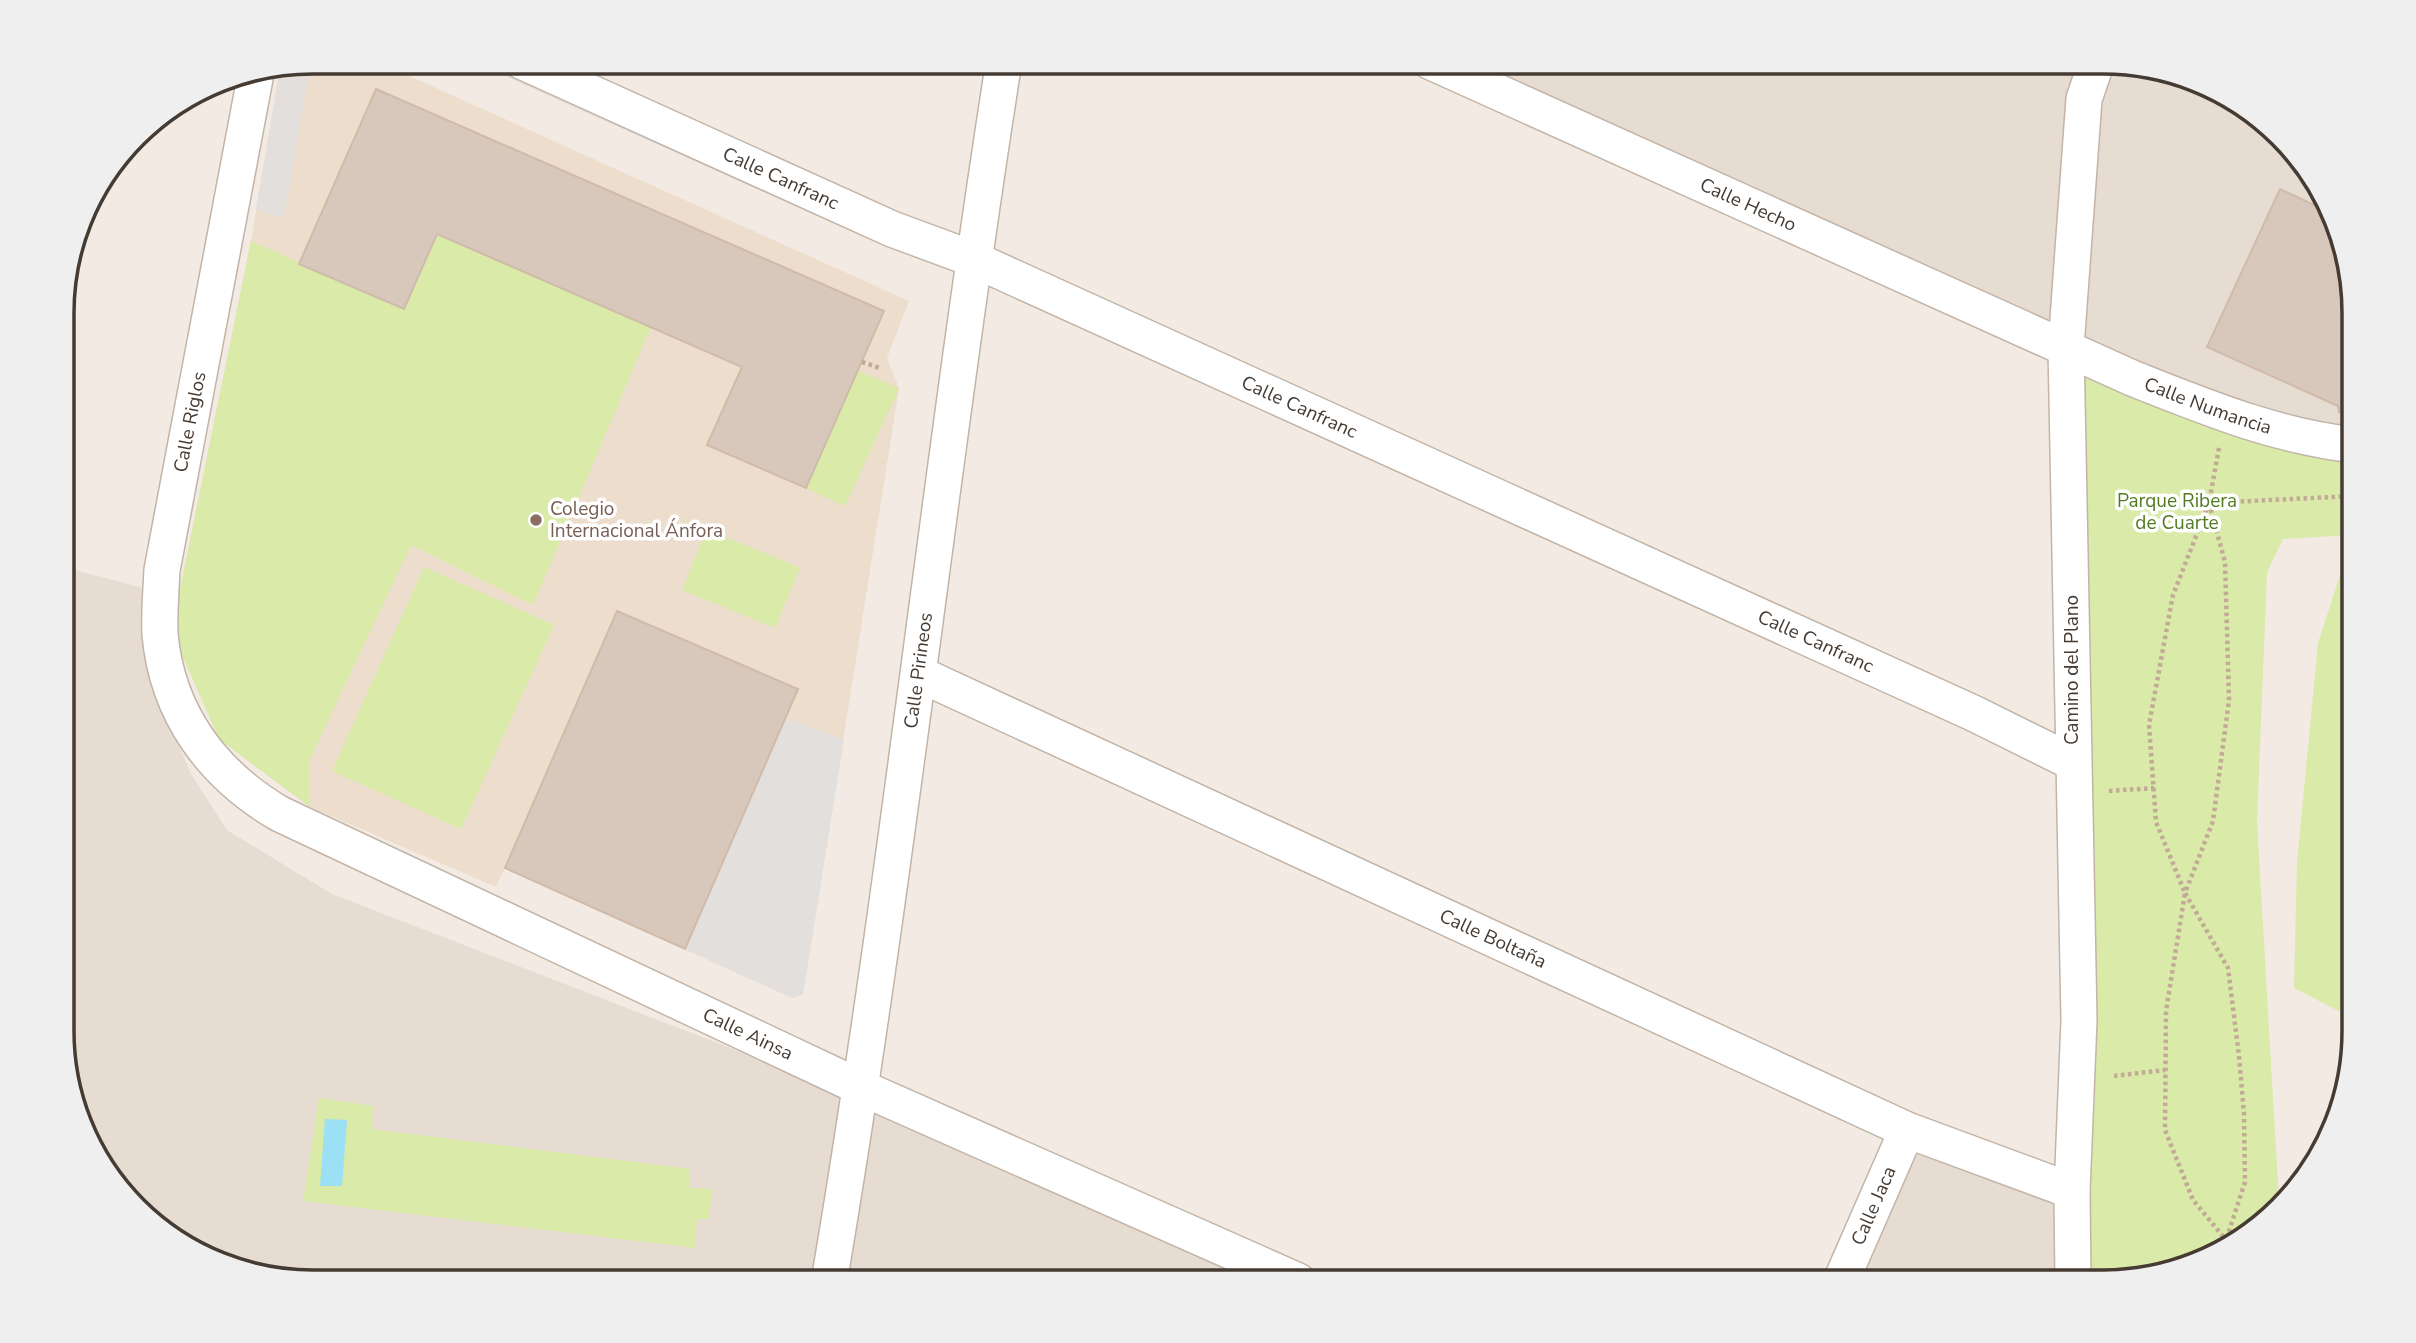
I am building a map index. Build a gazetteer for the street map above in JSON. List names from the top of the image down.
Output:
{
  "streets": {
    "street": [
      "Calle Canfranc",
      "Calle Hecho",
      "Calle Numancia",
      "Calle Riglos",
      "Camino del Plano",
      "Calle Pirineos",
      "Calle Boltaña",
      "Calle Ainsa",
      "Calle Jaca"
    ]
  },
  "crossings": [
    ["Calle Canfranc", "Camino del Plano"],
    ["Calle Canfranc", "Calle Pirineos"],
    ["Calle Hecho", "Calle Numancia"],
    ["Calle Hecho", "Camino del Plano"],
    ["Calle Numancia", "Camino del Plano"],
    ["Calle Riglos", "Calle Ainsa"],
    ["Camino del Plano", "Calle Boltaña"],
    ["Calle Pirineos", "Calle Boltaña"],
    ["Calle Pirineos", "Calle Ainsa"],
    ["Calle Boltaña", "Calle Jaca"]
  ],
  "parks": ["Parque Ribera de Cuarte"],
  "places": ["Colegio Internacional Ánfora"]
}
